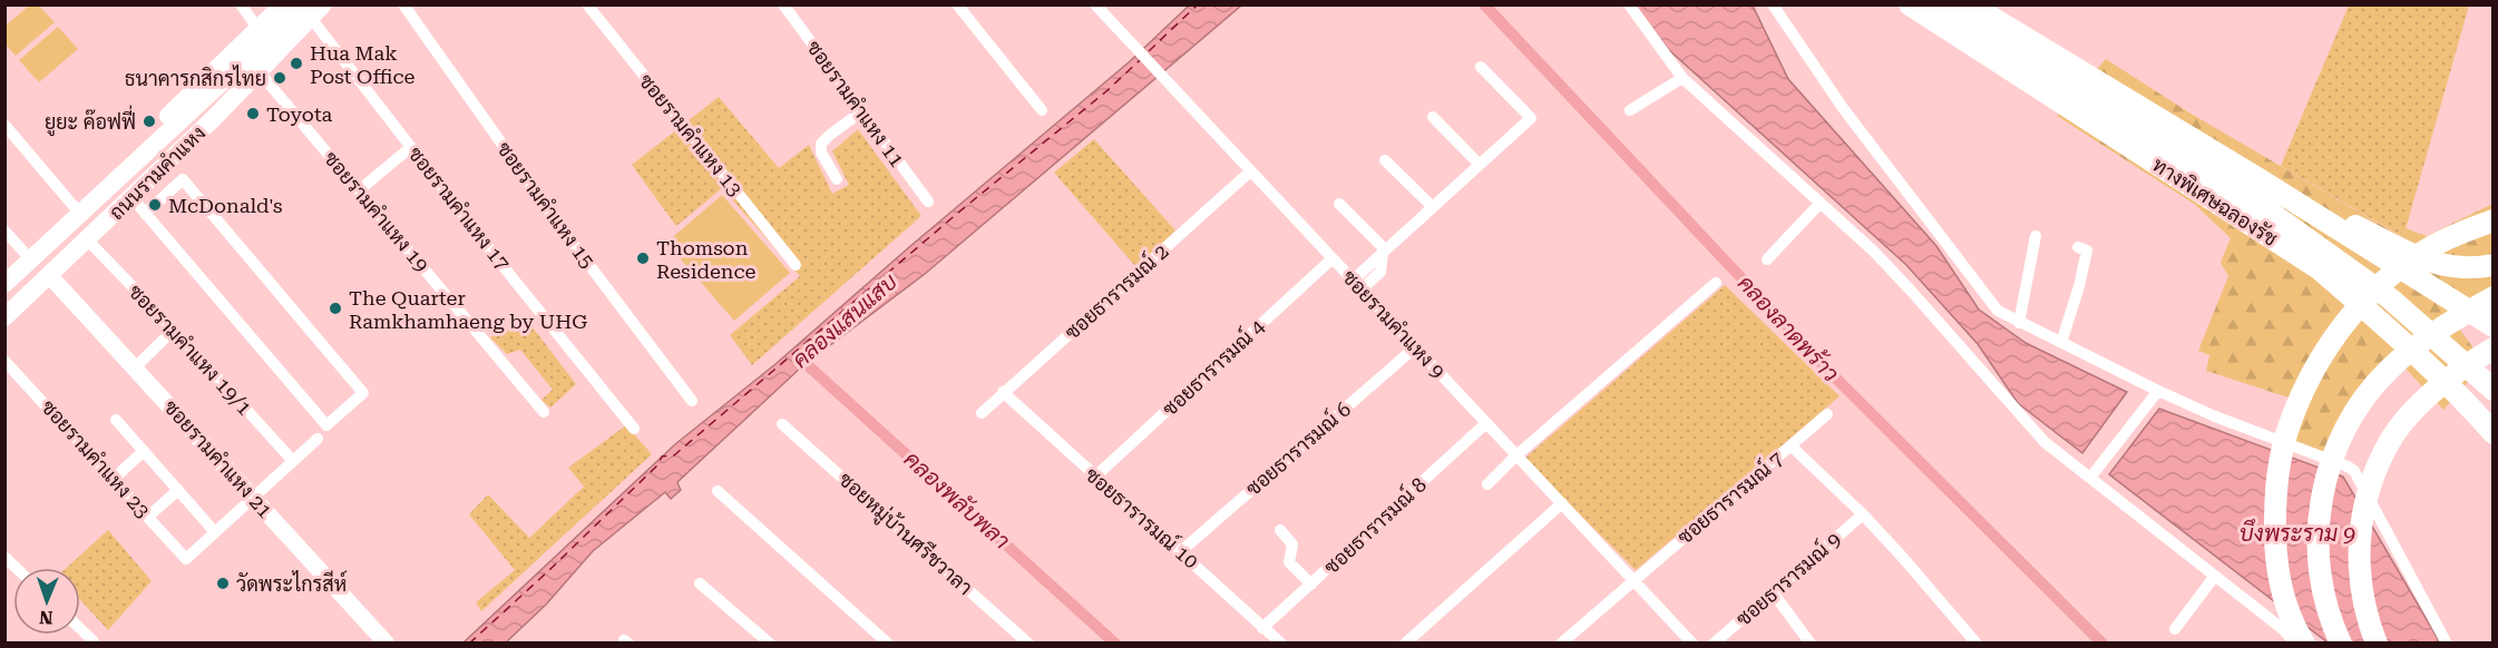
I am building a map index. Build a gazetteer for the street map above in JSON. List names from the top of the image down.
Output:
{
  "streets": {
    "highway": ["ทางพิเศษฉลองรัช"],
    "main road": ["ถนนรามคำแหง"],
    "street": [
      "ซอยรามคำแหง 11",
      "ซอยรามคำแหง 13",
      "ซอยรามคำแหง 15",
      "ซอยรามคำแหง 17",
      "ซอยรามคำแหง 19",
      "ซอยธารารมณ์ 2",
      "ซอยรามคำแหง 9",
      "ซอยรามคำแหง 19/1",
      "ซอยธารารมณ์ 4",
      "ซอยธารารมณ์ 6",
      "ซอยรามคำแหง 23",
      "ซอยรามคำแหง 21",
      "ซอยธารารมณ์ 7",
      "ซอยธารารมณ์ 10",
      "ซอยธารารมณ์ 8",
      "ซอยหมู่บ้านศรีชวาลา",
      "ซอยธารารมณ์ 9"
    ]
  },
  "crossings": [
    ["ถนนรามคำแหง", "ซอยรามคำแหง 17"],
    ["ถนนรามคำแหง", "ซอยรามคำแหง 19"],
    ["ถนนรามคำแหง", "ซอยรามคำแหง 19/1"],
    ["ถนนรามคำแหง", "ซอยรามคำแหง 21"],
    ["ซอยธารารมณ์ 2", "ซอยรามคำแหง 9"],
    ["ซอยธารารมณ์ 2", "ซอยธารารมณ์ 10"],
    ["ซอยรามคำแหง 9", "ซอยธารารมณ์ 4"],
    ["ซอยรามคำแหง 9", "ซอยธารารมณ์ 6"],
    ["ซอยรามคำแหง 9", "ซอยธารารมณ์ 7"],
    ["ซอยรามคำแหง 9", "ซอยธารารมณ์ 8"],
    ["ซอยธารารมณ์ 4", "ซอยธารารมณ์ 10"],
    ["ซอยธารารมณ์ 6", "ซอยธารารมณ์ 10"],
    ["ซอยธารารมณ์ 10", "ซอยธารารมณ์ 8"]
  ],
  "water": [
    "คลองแสนแสบ",
    "คลองลาดพร้าว",
    "คลองพลับพลา",
    "บึงพระราม 9"
  ],
  "places": [
    "Hua Mak Post Office",
    "ธนาคารกสิกรไทย",
    "Toyota",
    "ยูยะ ค๊อฟฟี่",
    "McDonald's",
    "Thomson Residence",
    "The Quarter Ramkhamhaeng by UHG",
    "วัดพระไกรสีห์"
  ],
  "north": "bottom"
}
